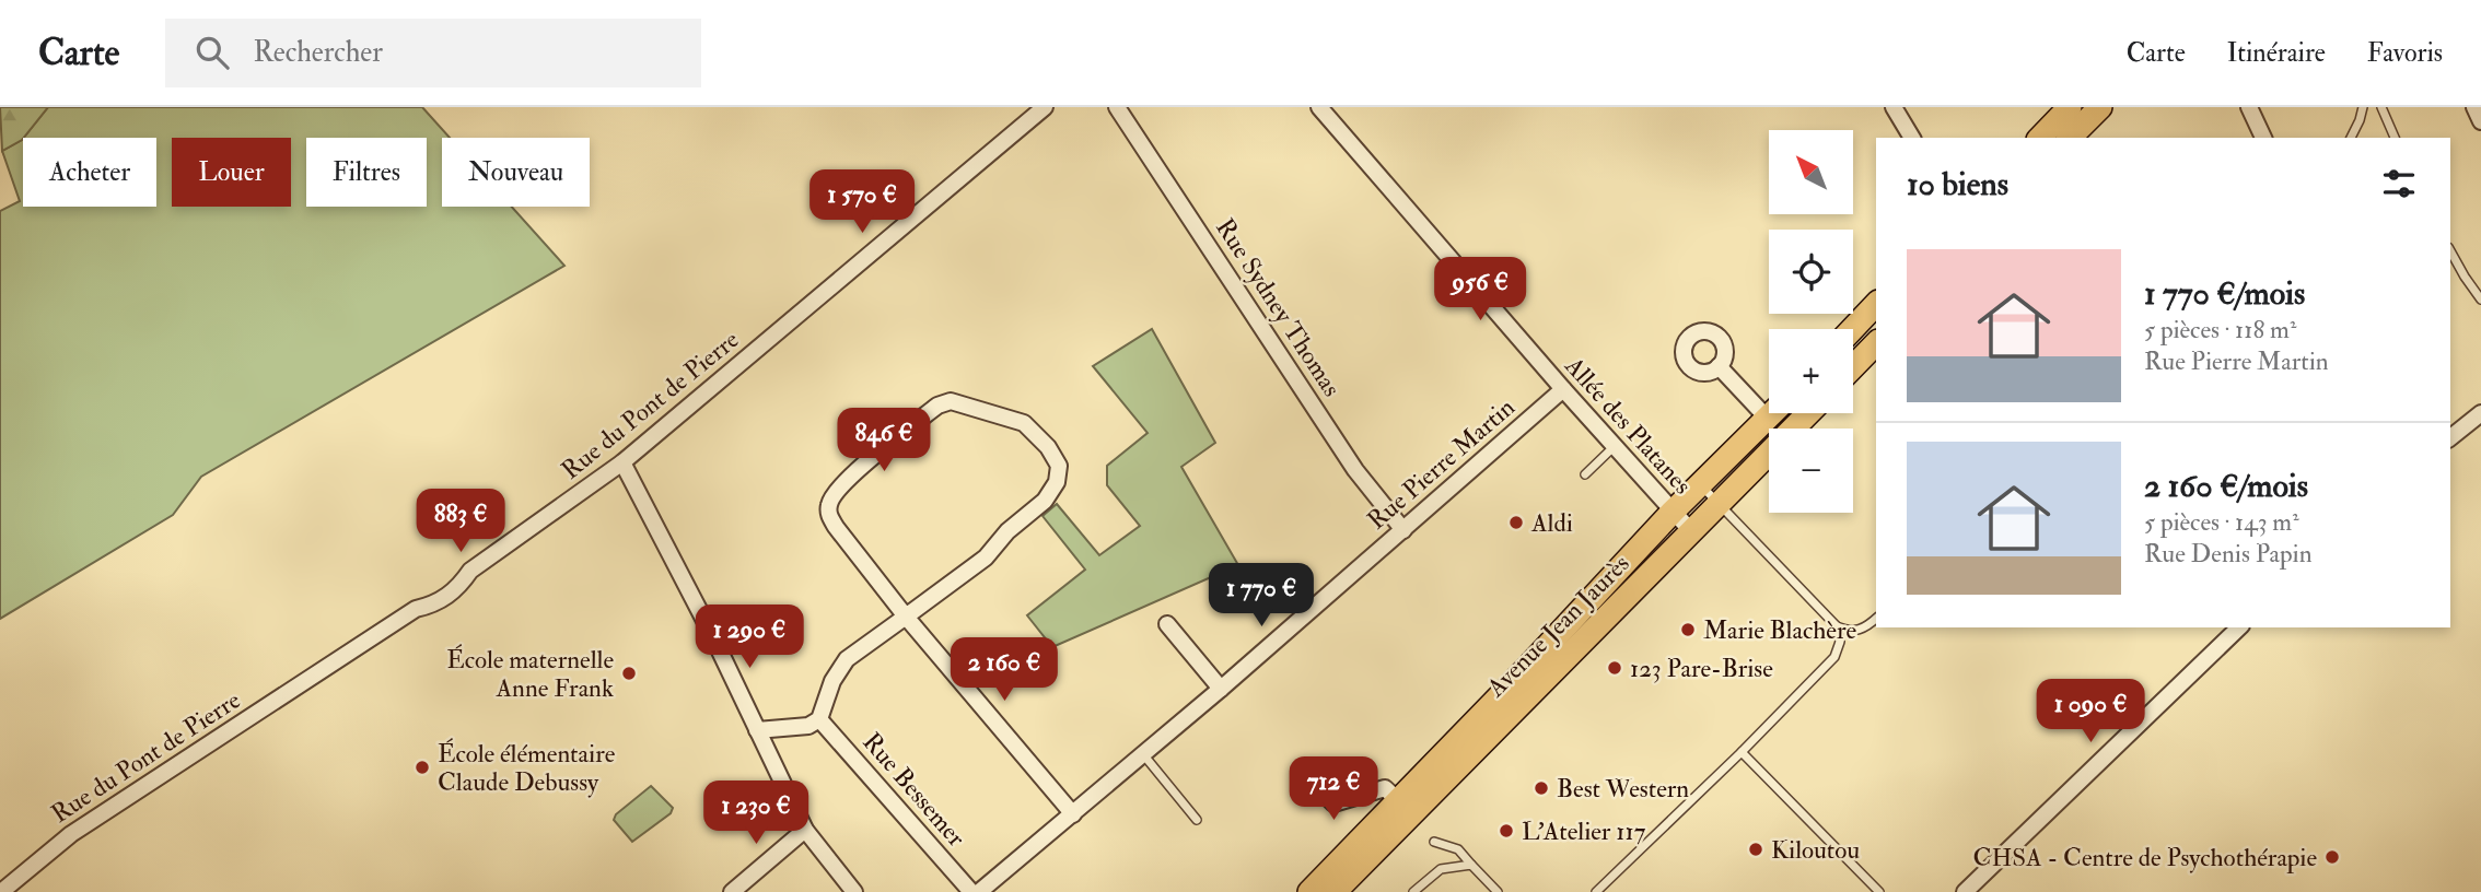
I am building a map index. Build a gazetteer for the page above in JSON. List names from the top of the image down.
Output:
{
  "streets": {
    "main road": ["Avenue Jean Jaurès"],
    "street": [
      "Rue Sydney Thomas",
      "Rue du Pont de Pierre",
      "Allée des Platanes",
      "Rue Pierre Martin",
      "Rue Bessemer"
    ]
  },
  "crossings": [
    ["Rue Sydney Thomas", "Rue Pierre Martin"],
    ["Allée des Platanes", "Rue Pierre Martin"],
    ["Allée des Platanes", "Avenue Jean Jaurès"]
  ],
  "places": [
    "Aldi",
    "Marie Blachère",
    "123 Pare-Brise",
    "École maternelle Anne Frank",
    "École élémentaire Claude Debussy",
    "Best Western",
    "L'Atelier 117",
    "Kiloutou",
    "CHSA - Centre de Psychothérapie"
  ],
  "north": "top left",
  "page": {
    "header": "Carte",
    "search": "Rechercher",
    "nav": ["Carte", "Itinéraire", "Favoris"],
    "map_buttons": ["+", "−"],
    "chip": [
      "Acheter",
      "Louer",
      "Filtres",
      "Nouveau"
    ],
    "heading": "10 biens",
    "price": [
      "1 570 €",
      "956 €",
      "846 €",
      "883 €",
      "1 770 €",
      "1 290 €",
      "2 160 €",
      "1 090 €",
      "712 €",
      "1 230 €"
    ],
    "list": [
      {
        "name": "1 770 €/mois",
        "note": "5 pièces · 118 m² · Rue Pierre Martin"
      },
      {
        "name": "2 160 €/mois",
        "note": "5 pièces · 143 m² · Rue Denis Papin"
      }
    ]
  }
}
